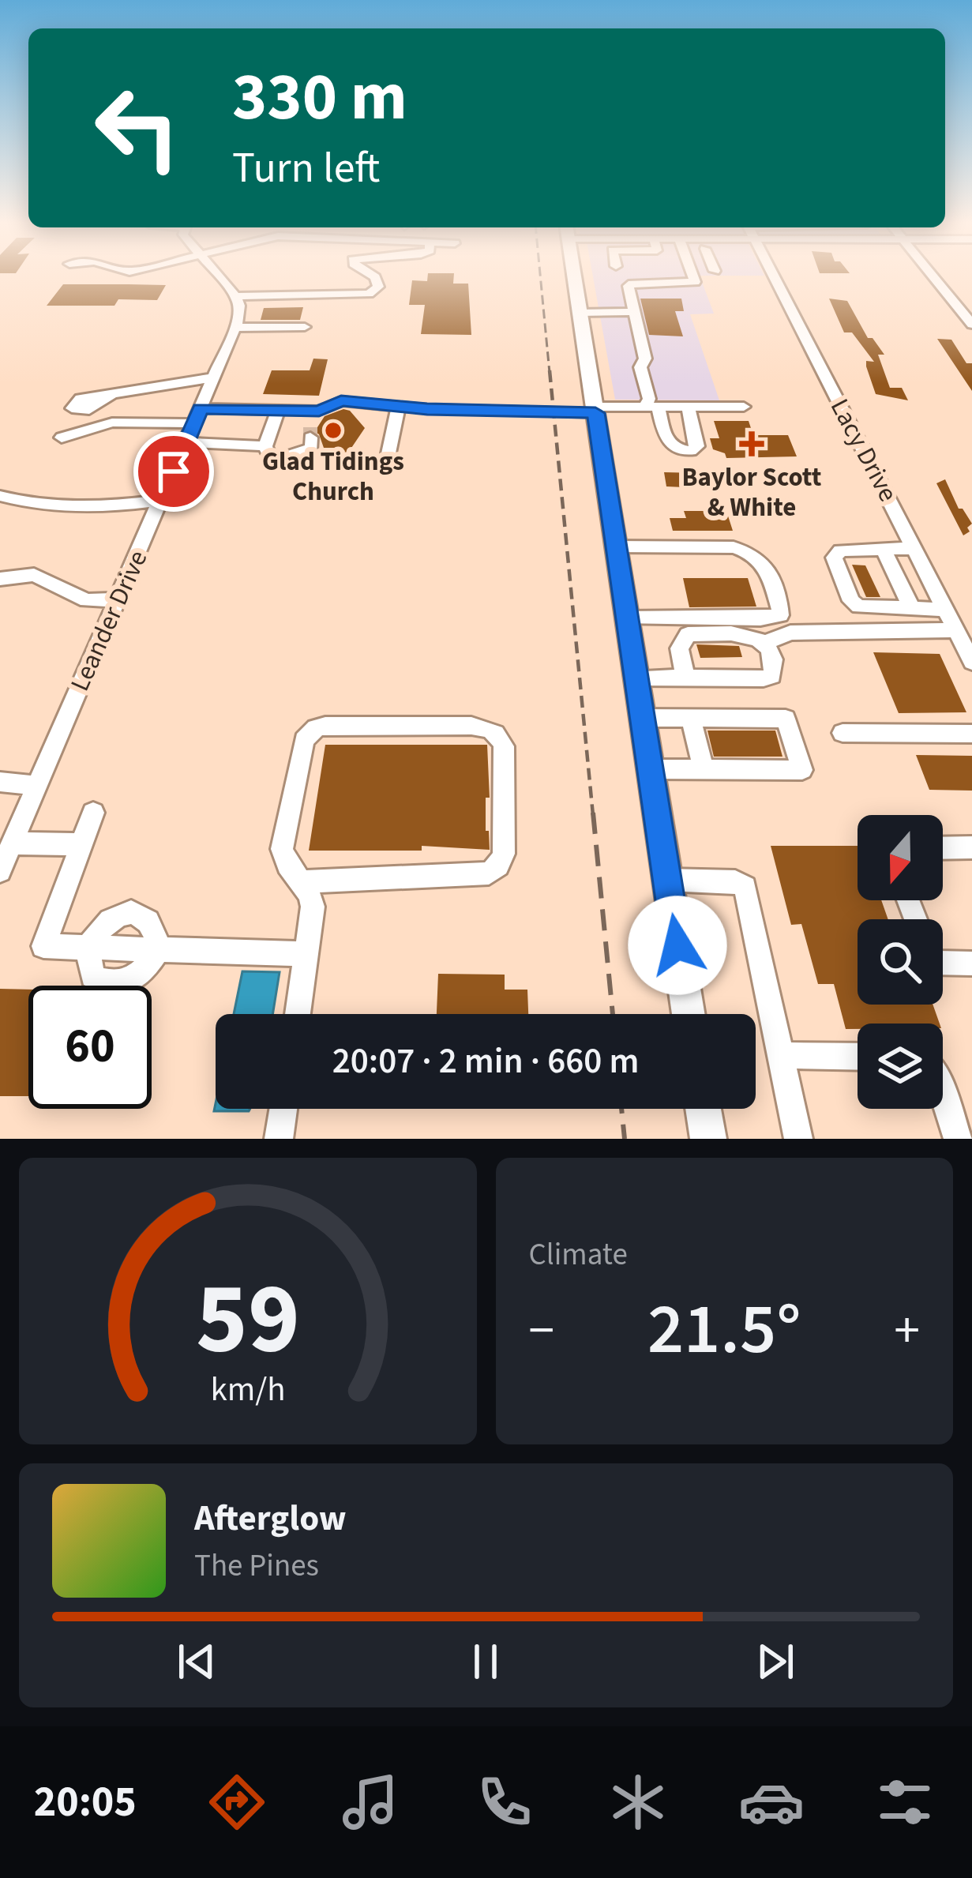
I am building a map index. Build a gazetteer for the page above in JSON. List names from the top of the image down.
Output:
{
  "streets": {
    "street": ["Lacy Drive", "Leander Drive"]
  },
  "places": {
    "other": ["Glad Tidings Church"],
    "health": ["Baylor Scott & White"]
  },
  "north": "bottom",
  "page": {
    "turn": ["330 m", "Turn left"],
    "limit": "60",
    "trip": "20:07 · 2 min · 660 m",
    "tile": "Climate",
    "heat": ["−", "21.5°", "+"],
    "song": ["Afterglow", "The Pines"],
    "tabs": "20:05",
    "gauge": ["59", "km/h"]
  }
}
